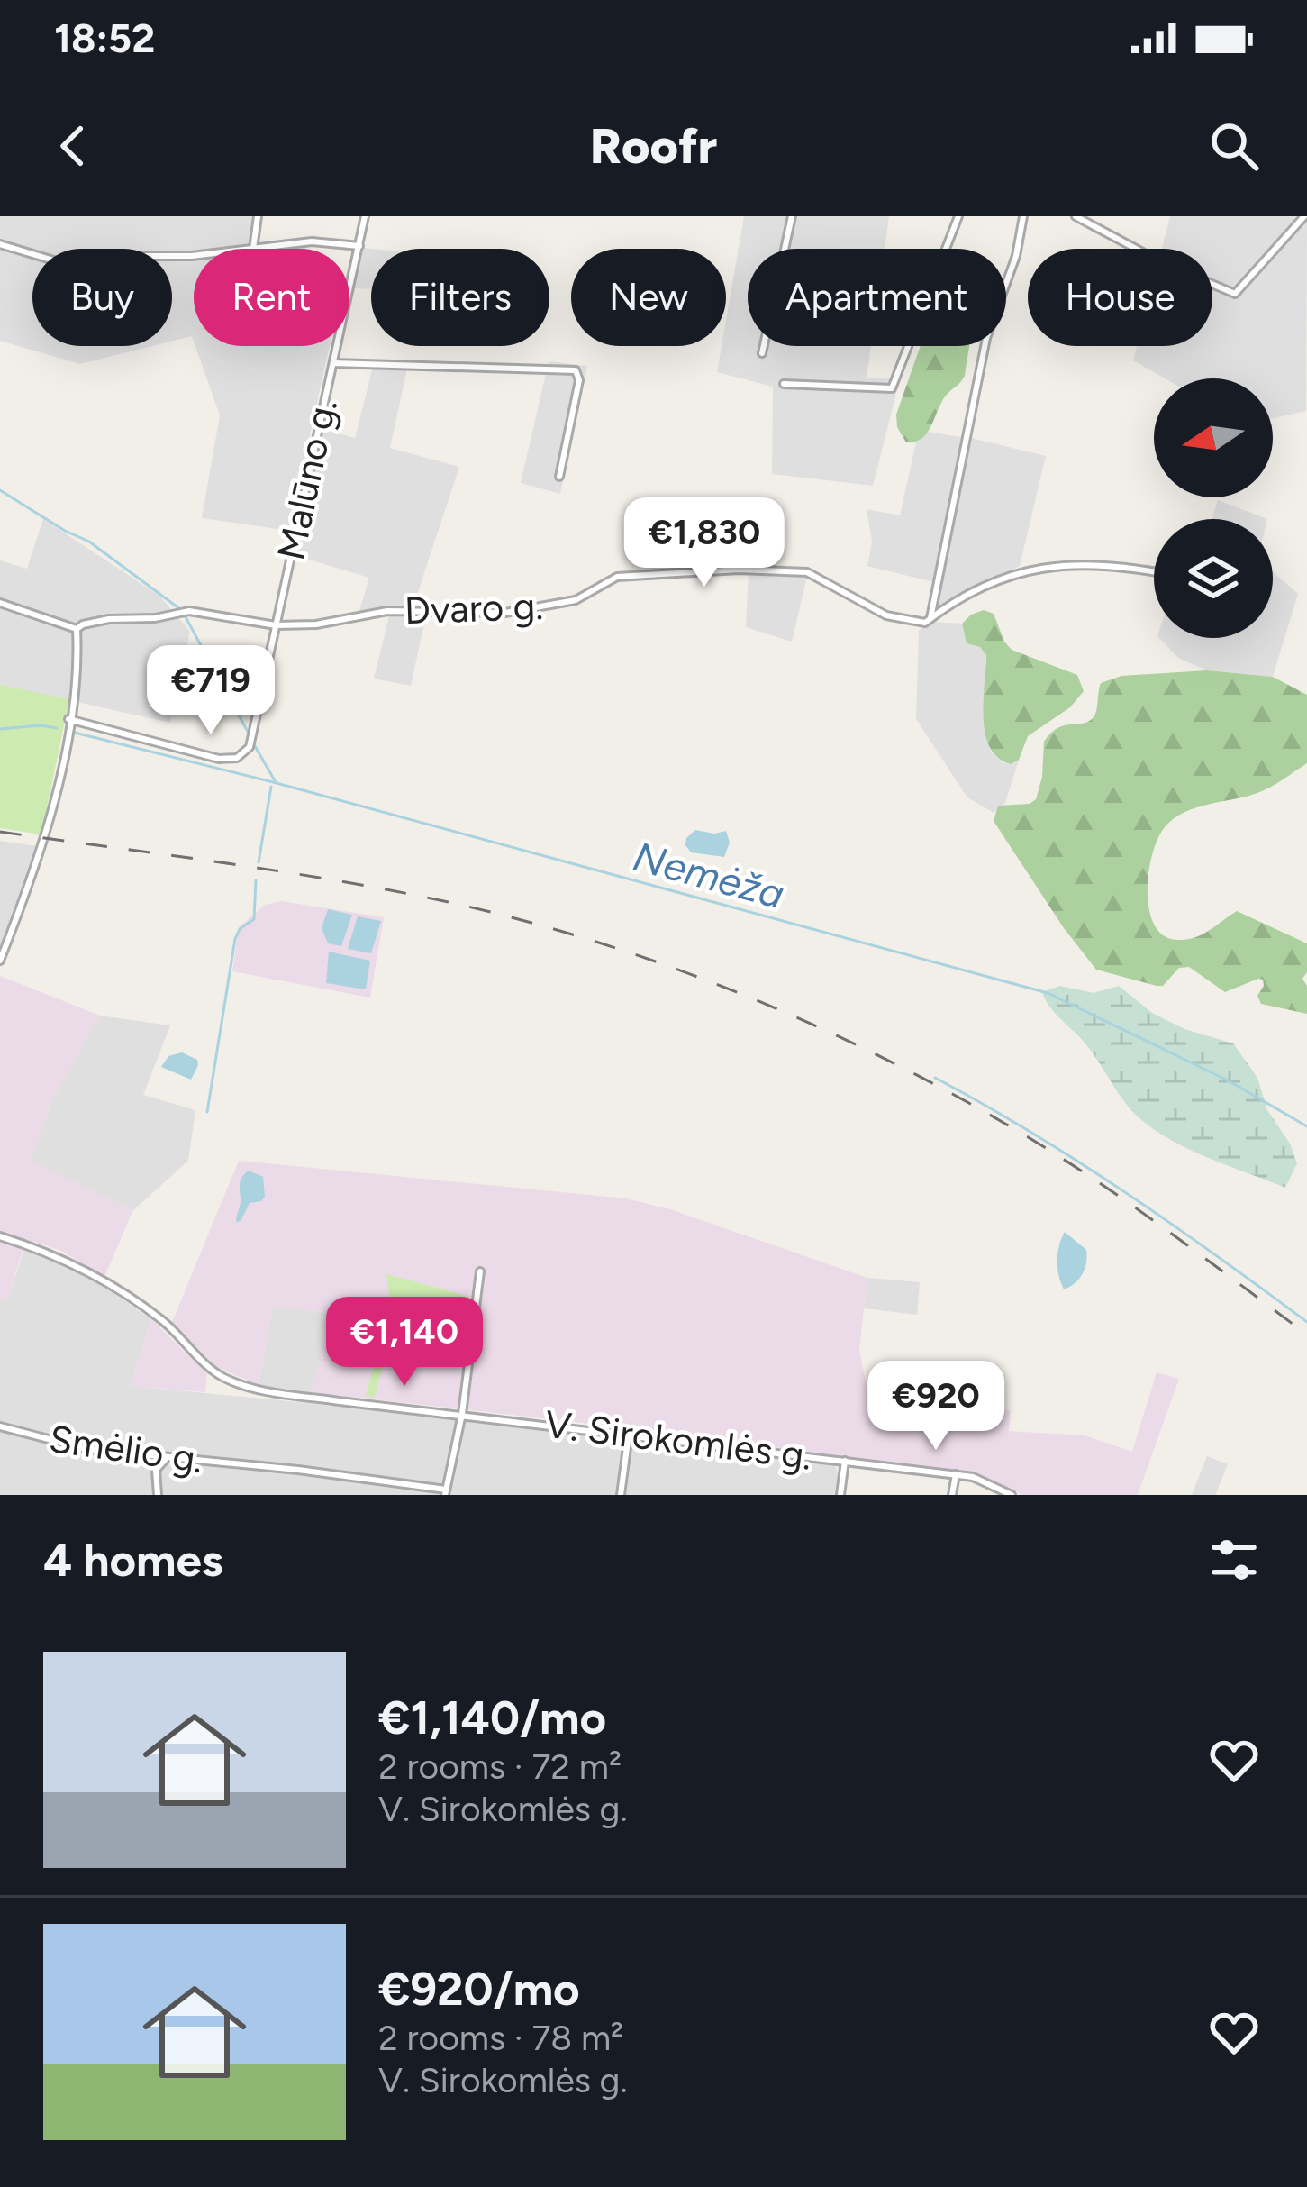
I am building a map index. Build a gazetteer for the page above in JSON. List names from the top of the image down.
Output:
{
  "streets": {
    "street": [
      "Malūno g.",
      "Dvaro g.",
      "V. Sirokomlės g.",
      "Smėlio g."
    ]
  },
  "crossings": [
    ["Malūno g.", "Dvaro g."]
  ],
  "water": ["Nemėža"],
  "north": "left",
  "page": {
    "status": "18:52",
    "header": "Roofr",
    "chip": [
      "Buy",
      "Rent",
      "Filters",
      "New",
      "Apartment",
      "House"
    ],
    "price": [
      "€1,830",
      "€719",
      "€1,140",
      "€920"
    ],
    "heading": "4 homes",
    "list": [
      {
        "name": "€1,140/mo",
        "note": "2 rooms · 72 m² · V. Sirokomlės g."
      },
      {
        "name": "€920/mo",
        "note": "2 rooms · 78 m² · V. Sirokomlės g."
      }
    ]
  }
}
